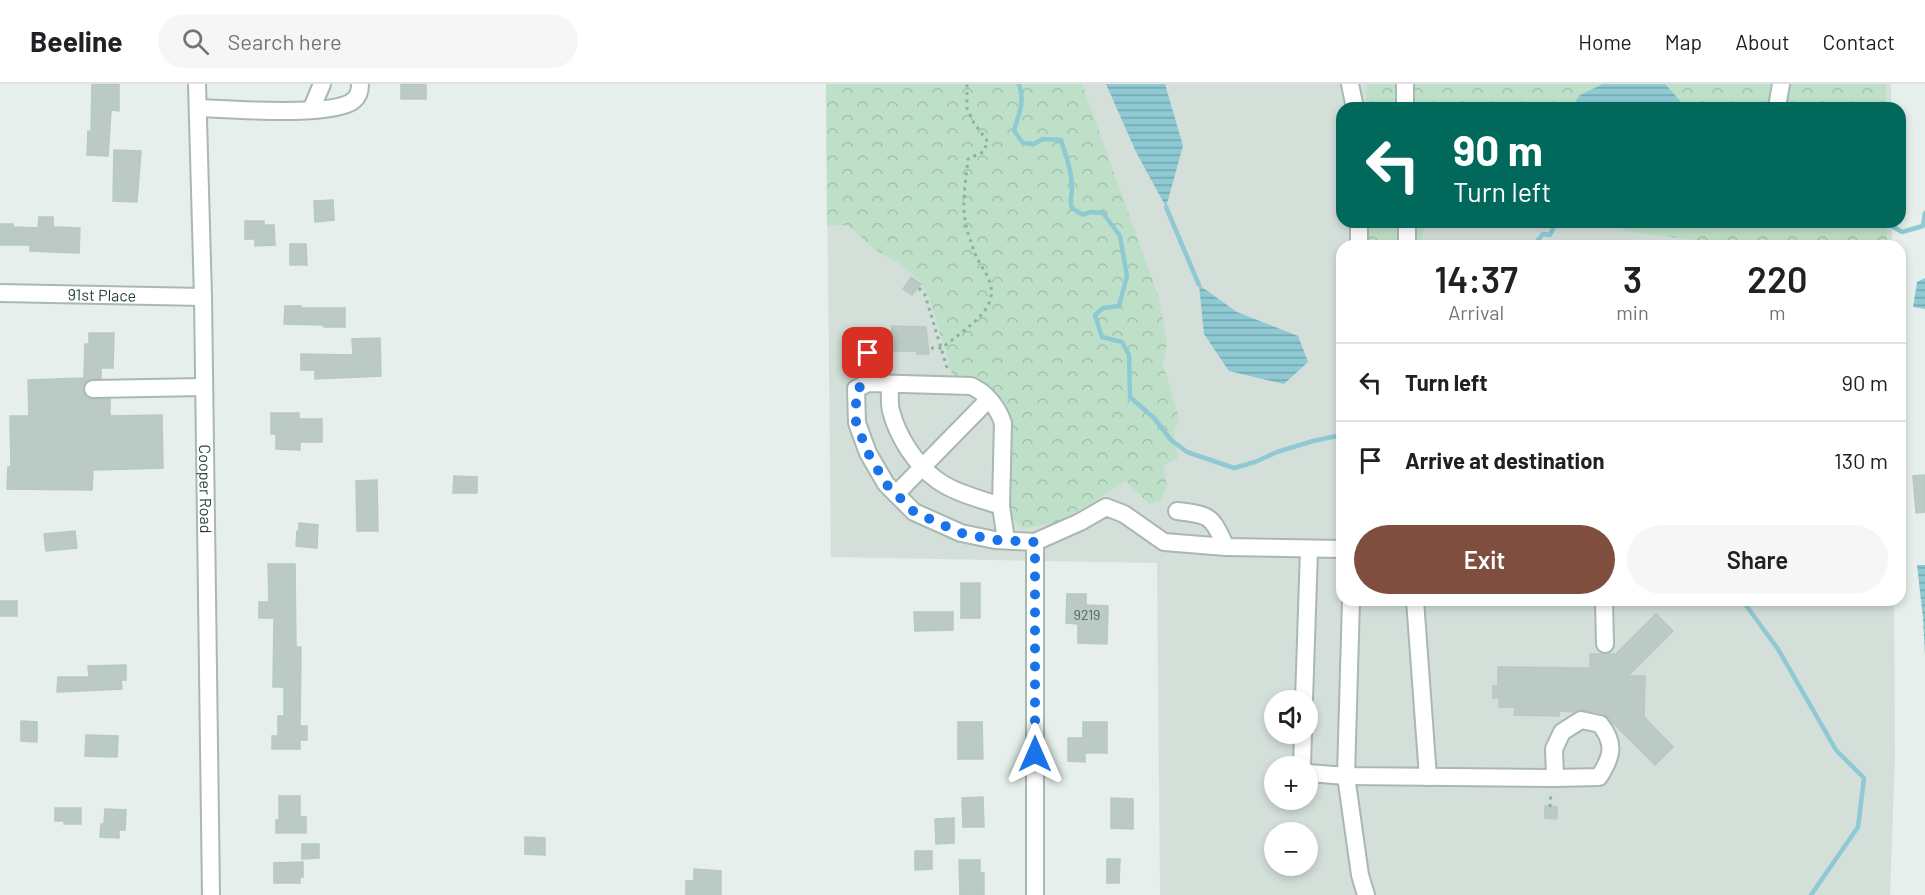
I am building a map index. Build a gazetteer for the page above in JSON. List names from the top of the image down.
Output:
{
  "streets": {
    "street": ["91st Place", "Cooper Road"]
  },
  "crossings": [
    ["91st Place", "Cooper Road"]
  ],
  "house_numbers": ["9219"],
  "page": {
    "header": "Beeline",
    "search": "Search here",
    "nav": [
      "Home",
      "Map",
      "About",
      "Contact"
    ],
    "turn": ["90 m", "Turn left"],
    "eta": [
      "14:37",
      "Arrival",
      "3",
      "min",
      "220",
      "m"
    ],
    "list": [
      {
        "name": "Turn left",
        "value": "90 m"
      },
      {
        "name": "Arrive at destination",
        "value": "130 m"
      }
    ],
    "buttons": ["Exit", "Share"],
    "map_buttons": ["+", "−"]
  }
}
